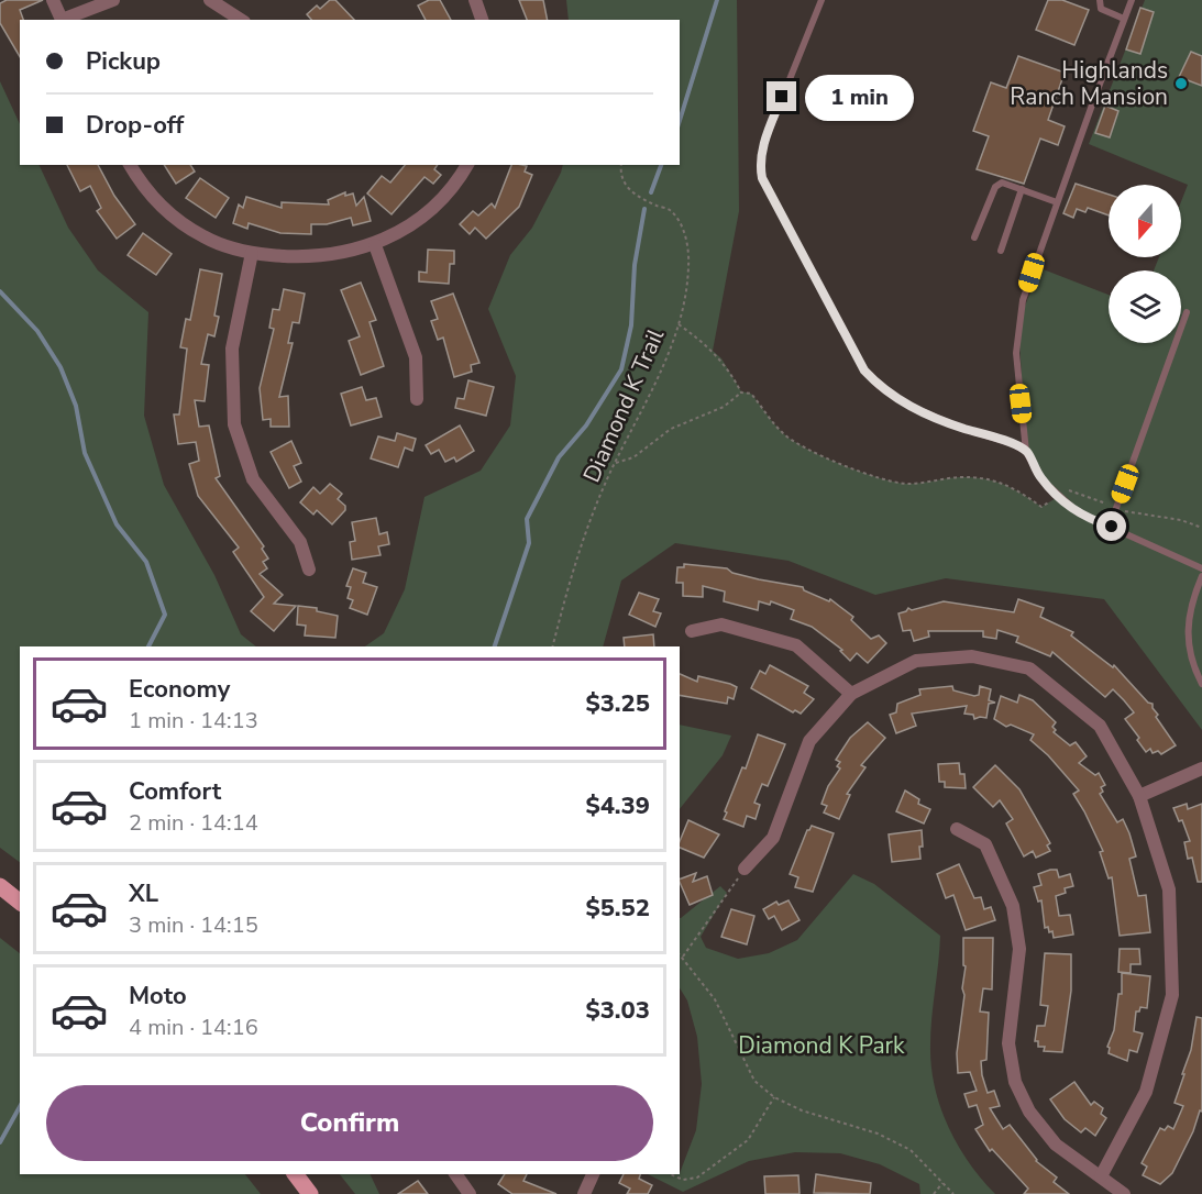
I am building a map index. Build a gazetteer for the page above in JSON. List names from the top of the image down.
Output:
{
  "streets": {
    "path": ["Diamond K Trail"]
  },
  "parks": ["Diamond K Park"],
  "places": ["Highlands Ranch Mansion"],
  "north": "bottom",
  "page": {
    "banner": ["Pickup", "Drop-off"],
    "bubble": "1 min",
    "list": [
      {
        "name": "Economy",
        "note": "1 min · 14:13",
        "value": "$3.25"
      },
      {
        "name": "Comfort",
        "note": "2 min · 14:14",
        "value": "$4.39"
      },
      {
        "name": "XL",
        "note": "3 min · 14:15",
        "value": "$5.52"
      },
      {
        "name": "Moto",
        "note": "4 min · 14:16",
        "value": "$3.03"
      }
    ],
    "buttons": "Confirm"
  }
}
